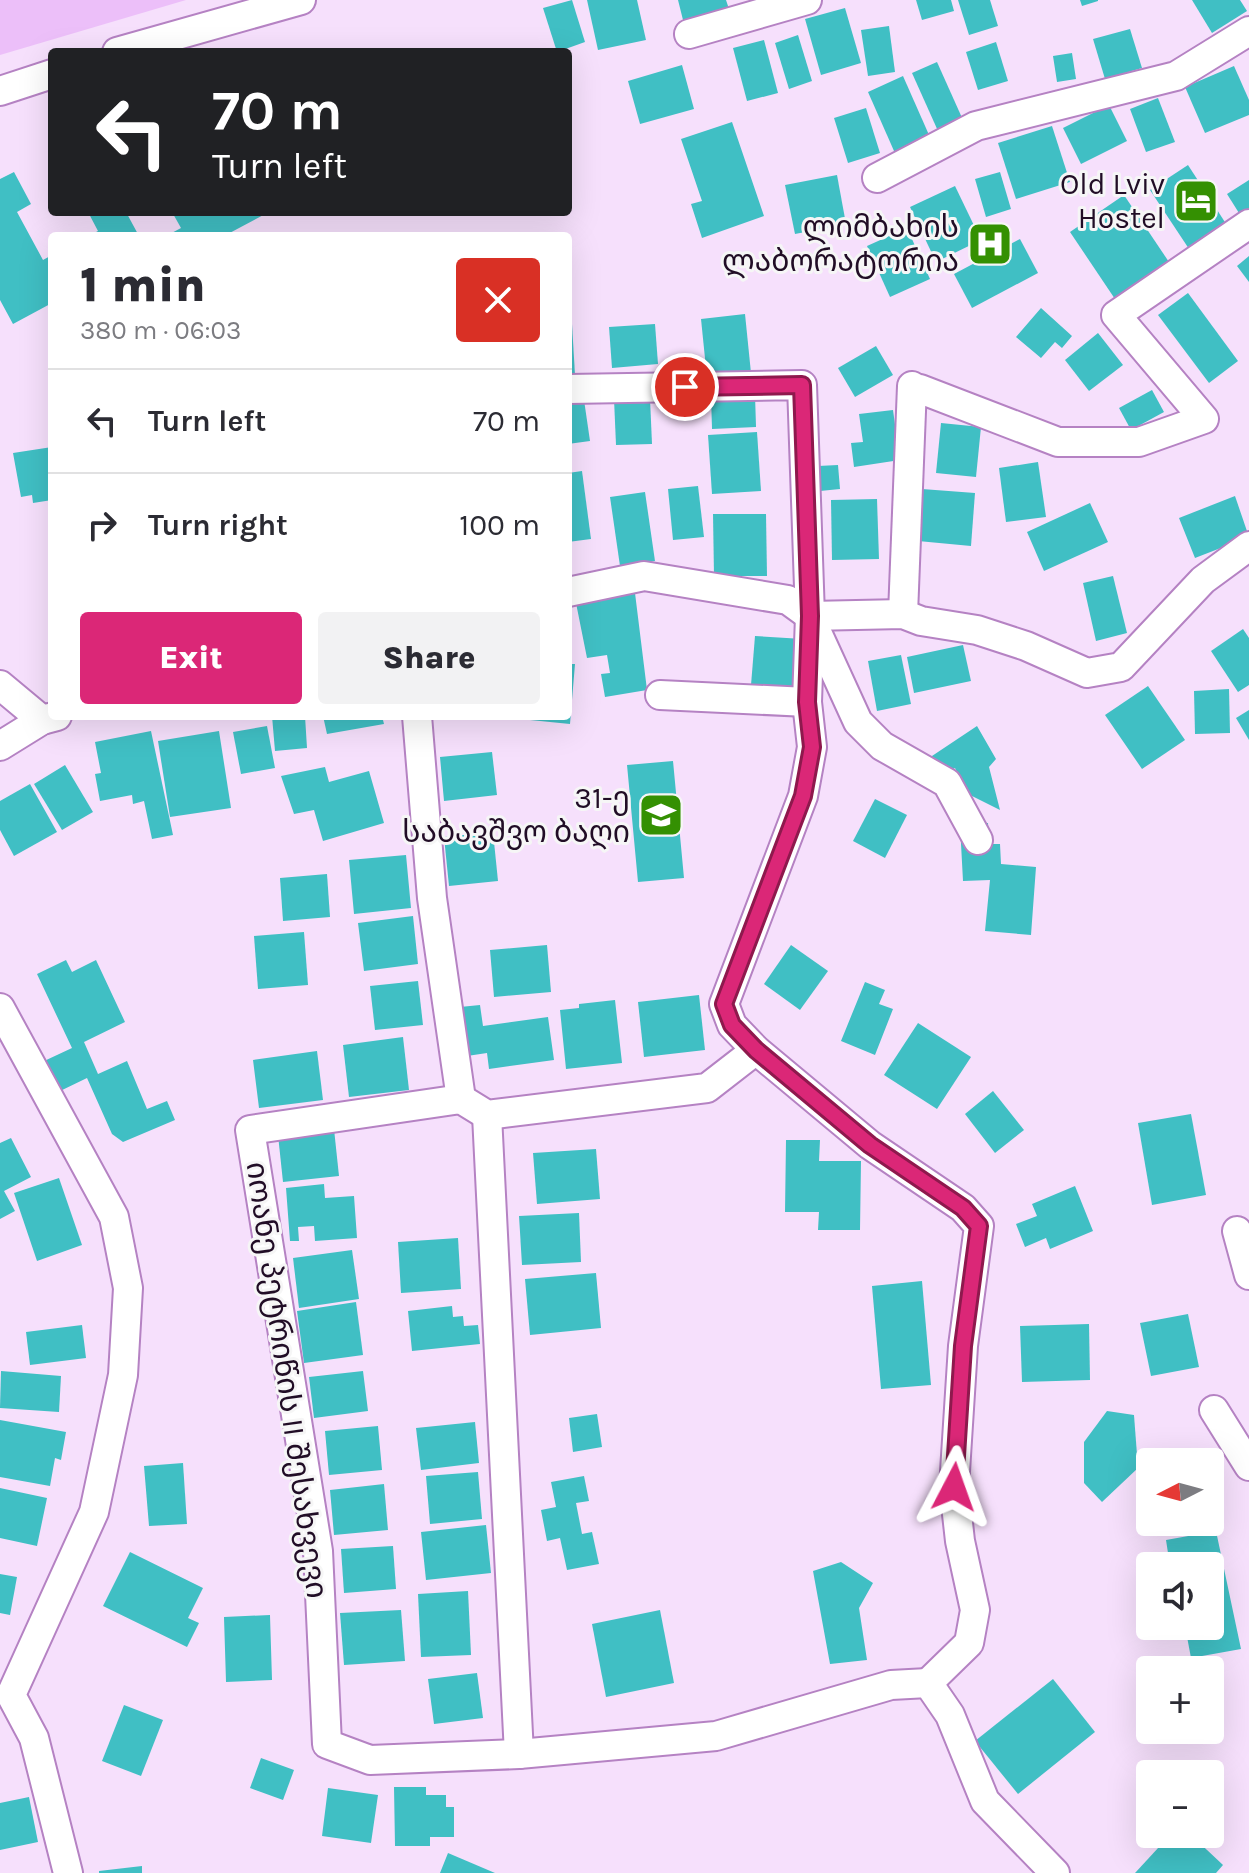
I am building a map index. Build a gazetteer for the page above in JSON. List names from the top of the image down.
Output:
{
  "streets": {
    "street": ["იოანე პეტრიწის II შესახვევი"]
  },
  "places": {
    "hotel": ["Old Lviv Hostel"],
    "hospital": ["ლიმბახის ლაბორატორია"],
    "school or university": ["31-ე საბავშვო ბაღი"]
  },
  "north": "left",
  "page": {
    "turn": ["70 m", "Turn left"],
    "heading": ["1 min", "380 m · 06:03"],
    "list": [
      {
        "name": "Turn left",
        "value": "70 m"
      },
      {
        "name": "Turn right",
        "value": "100 m"
      }
    ],
    "buttons": ["Exit", "Share"],
    "map_buttons": ["+", "−"]
  }
}
